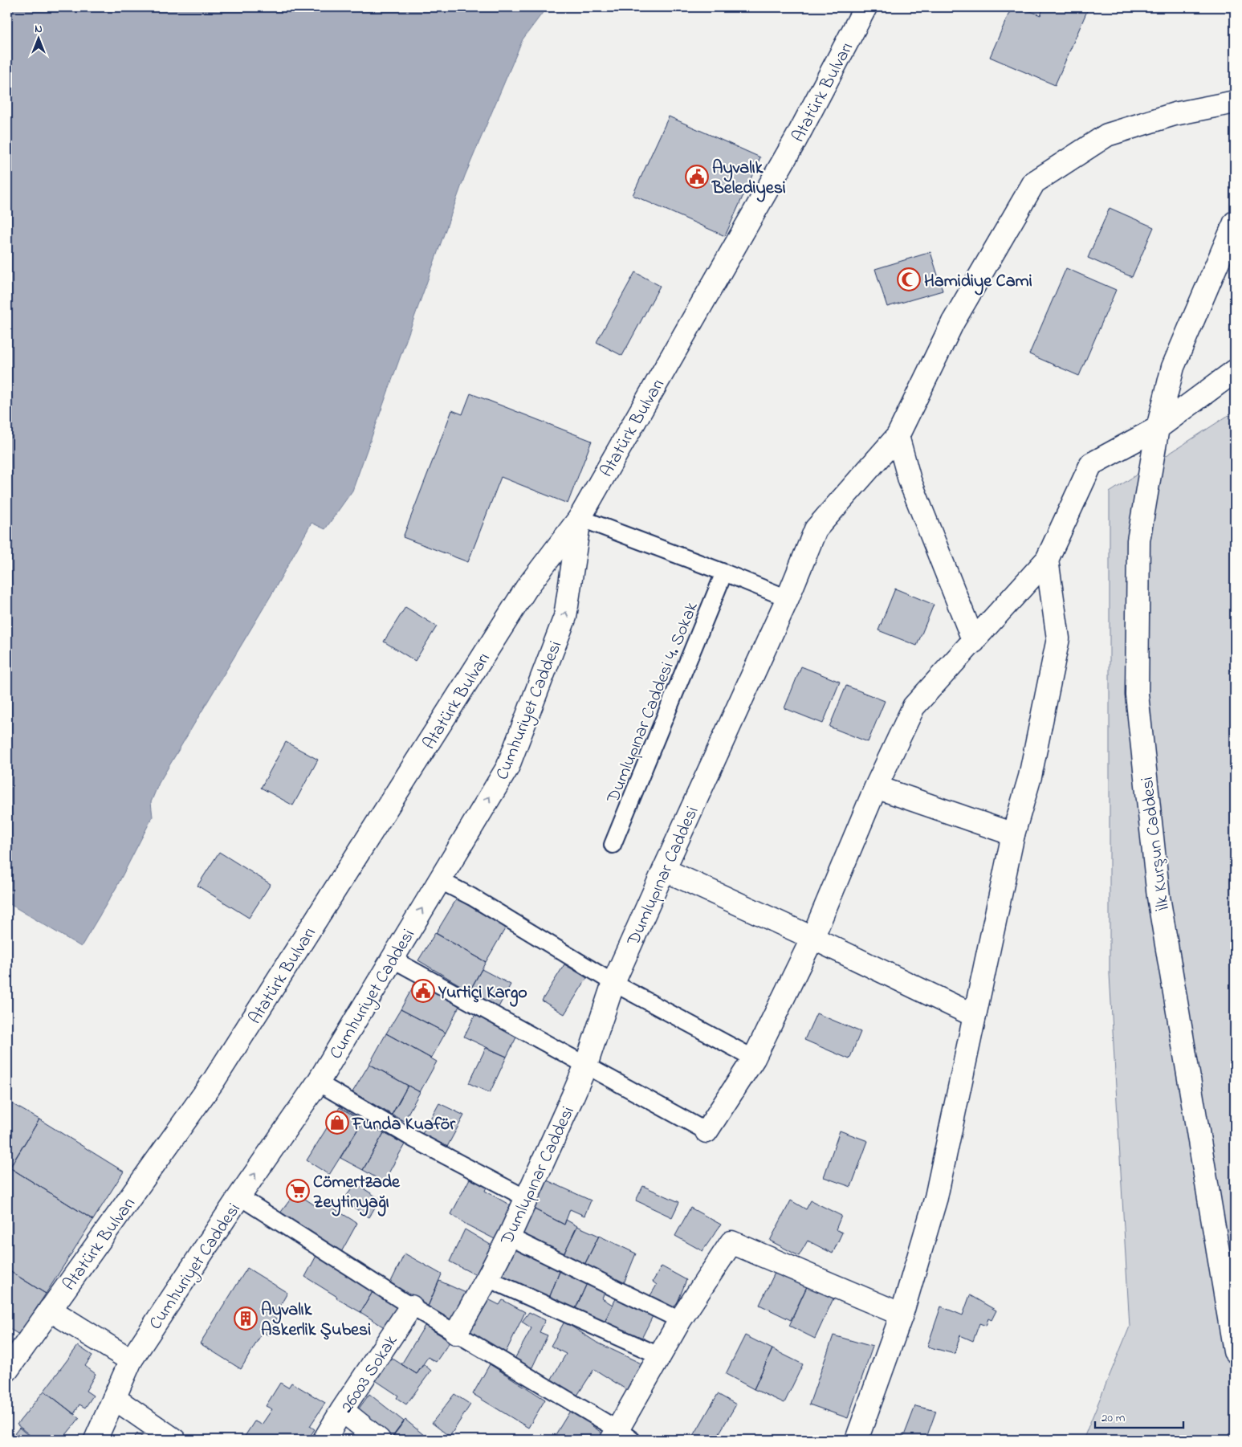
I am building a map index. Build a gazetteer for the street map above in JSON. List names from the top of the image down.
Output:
{
  "streets": {
    "street": [
      "Atatürk Bulvarı",
      "Cumhuriyet Caddesi",
      "İlk Kurşun Caddesi",
      "Dumlupınar Caddesi",
      "26003 Sokak"
    ],
    "lane": ["Dumlupınar Caddesi 4. Sokak"]
  },
  "crossings": [
    ["Atatürk Bulvarı", "Cumhuriyet Caddesi"]
  ],
  "one_way": ["Cumhuriyet Caddesi"],
  "places": {
    "public building": ["Ayvalık Belediyesi", "Yurtiçi Kargo"],
    "mosque": ["Hamidiye Cami"],
    "shop": ["Funda Kuaför"],
    "supermarket": ["Cömertzade Zeytinyağı"],
    "building": ["Ayvalık Askerlik Şubesi"]
  },
  "scale_bar": "20 m",
  "north": "top"
}
